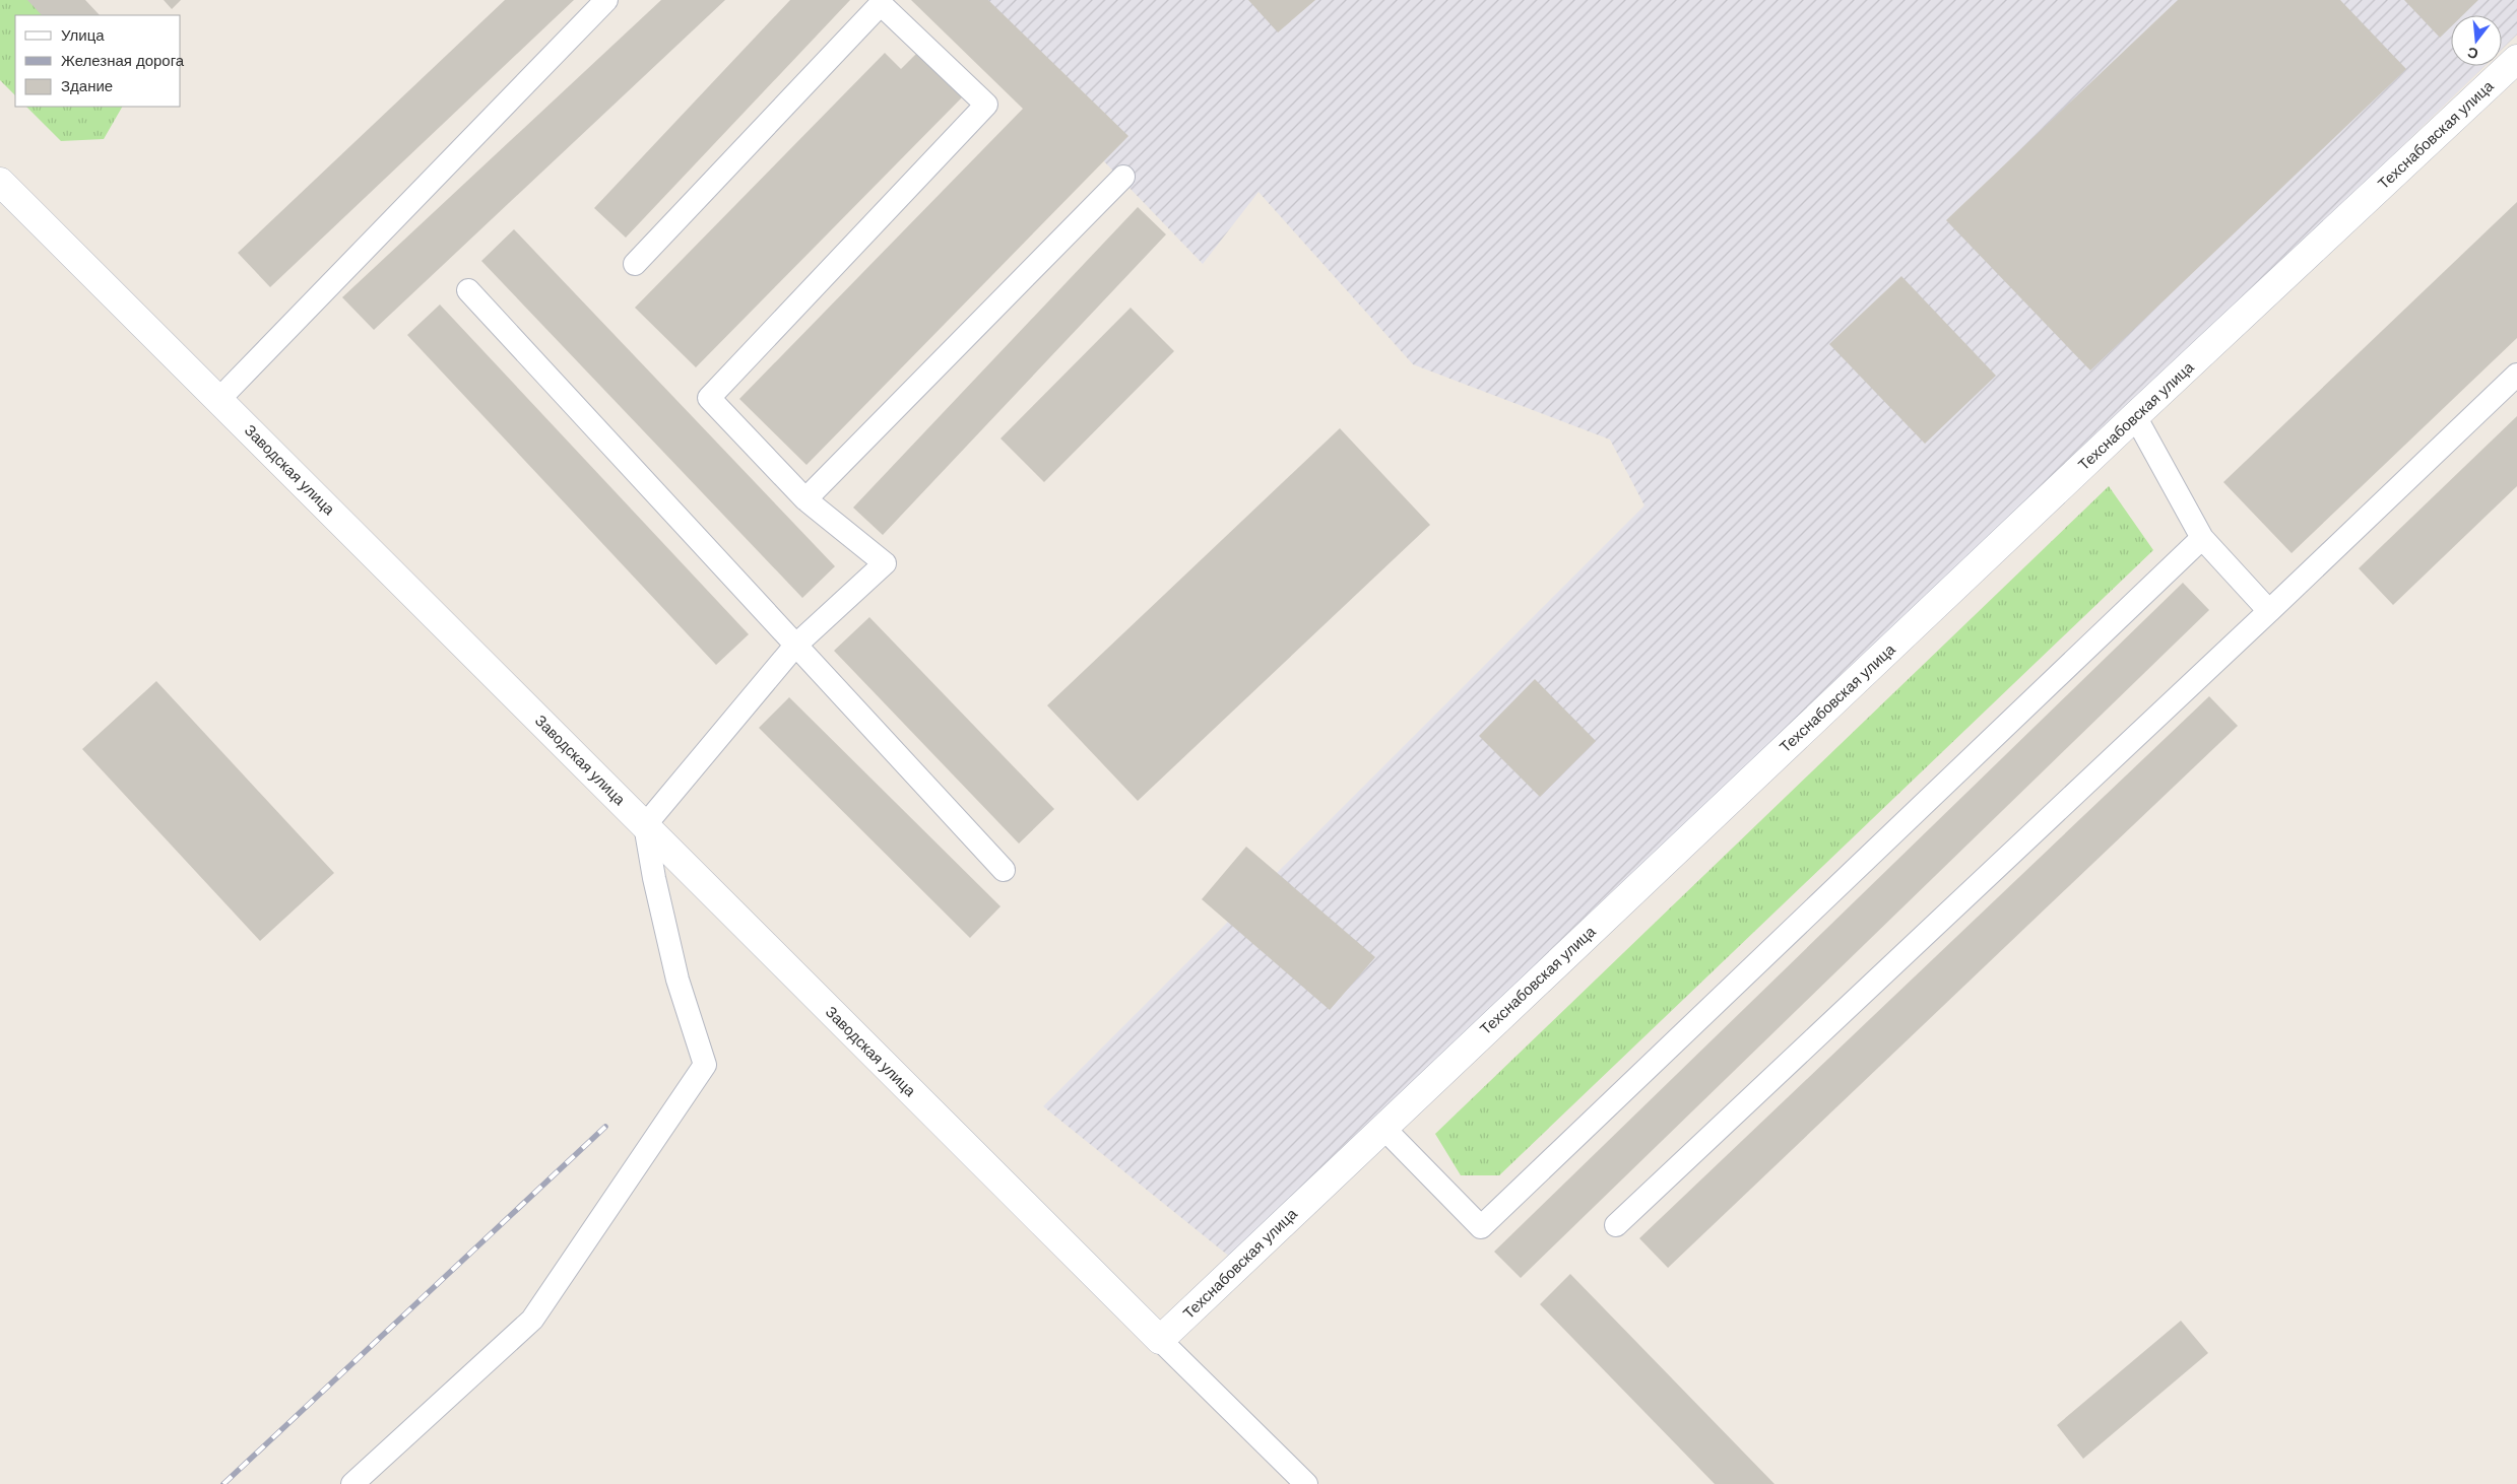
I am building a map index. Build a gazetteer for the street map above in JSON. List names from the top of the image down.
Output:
{
  "streets": {
    "street": ["Техснабовская улица", "Заводская улица"]
  },
  "crossings": [
    ["Техснабовская улица", "Заводская улица"]
  ],
  "legend": ["Улица", "Железная дорога", "Здание"],
  "north": "bottom"
}
